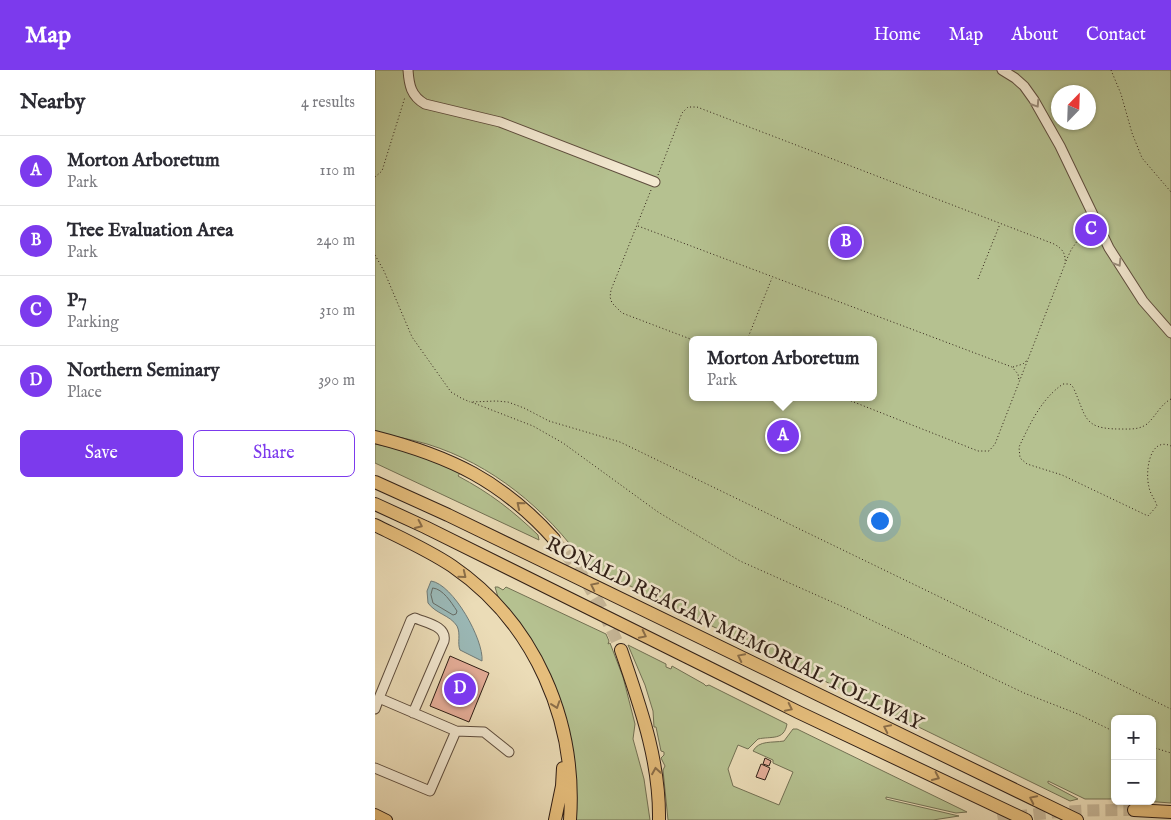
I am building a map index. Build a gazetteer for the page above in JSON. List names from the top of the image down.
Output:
{
  "streets": {
    "highway": ["RONALD REAGAN MEMORIAL TOLLWAY"]
  },
  "north": "top right",
  "page": {
    "header": "Map",
    "nav": [
      "Home",
      "Map",
      "About",
      "Contact"
    ],
    "heading": ["Nearby", "4 results"],
    "list": [
      {
        "mark": "A",
        "name": "Morton Arboretum",
        "note": "Park",
        "value": "110 m"
      },
      {
        "mark": "B",
        "name": "Tree Evaluation Area",
        "note": "Park",
        "value": "240 m"
      },
      {
        "mark": "C",
        "name": "P7",
        "note": "Parking",
        "value": "310 m"
      },
      {
        "mark": "D",
        "name": "Northern Seminary",
        "note": "Place",
        "value": "390 m"
      }
    ],
    "pins": [
      "C",
      "B",
      "A",
      "D"
    ],
    "popup": ["Morton Arboretum", "Park"],
    "buttons": ["Save", "Share"],
    "map_buttons": ["+", "−"]
  }
}
